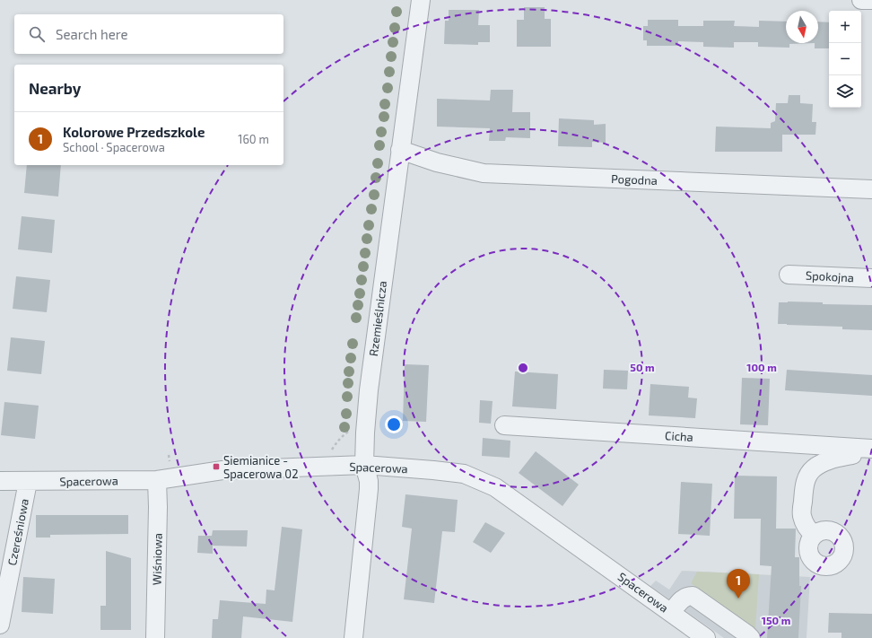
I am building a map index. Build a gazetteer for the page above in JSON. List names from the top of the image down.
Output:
{
  "streets": {
    "street": [
      "Pogodna",
      "Spokojna",
      "Rzemieślnicza",
      "Cicha",
      "Spacerowa",
      "Czereśniowa",
      "Wiśniowa"
    ]
  },
  "crossings": [
    ["Pogodna", "Rzemieślnicza"],
    ["Rzemieślnicza", "Spacerowa"],
    ["Spacerowa", "Czereśniowa"],
    ["Spacerowa", "Wiśniowa"]
  ],
  "places": {
    "transit": ["Siemianice - Spacerowa 02"]
  },
  "north": "bottom",
  "page": {
    "map_buttons": ["+", "−"],
    "search": "Search here",
    "heading": "Nearby",
    "list": [
      {
        "mark": "1",
        "name": "Kolorowe Przedszkole",
        "note": "School · Spacerowa",
        "value": "160 m"
      }
    ],
    "pins": "1"
  },
  "rings": ["50 m", "100 m", "150 m"]
}
